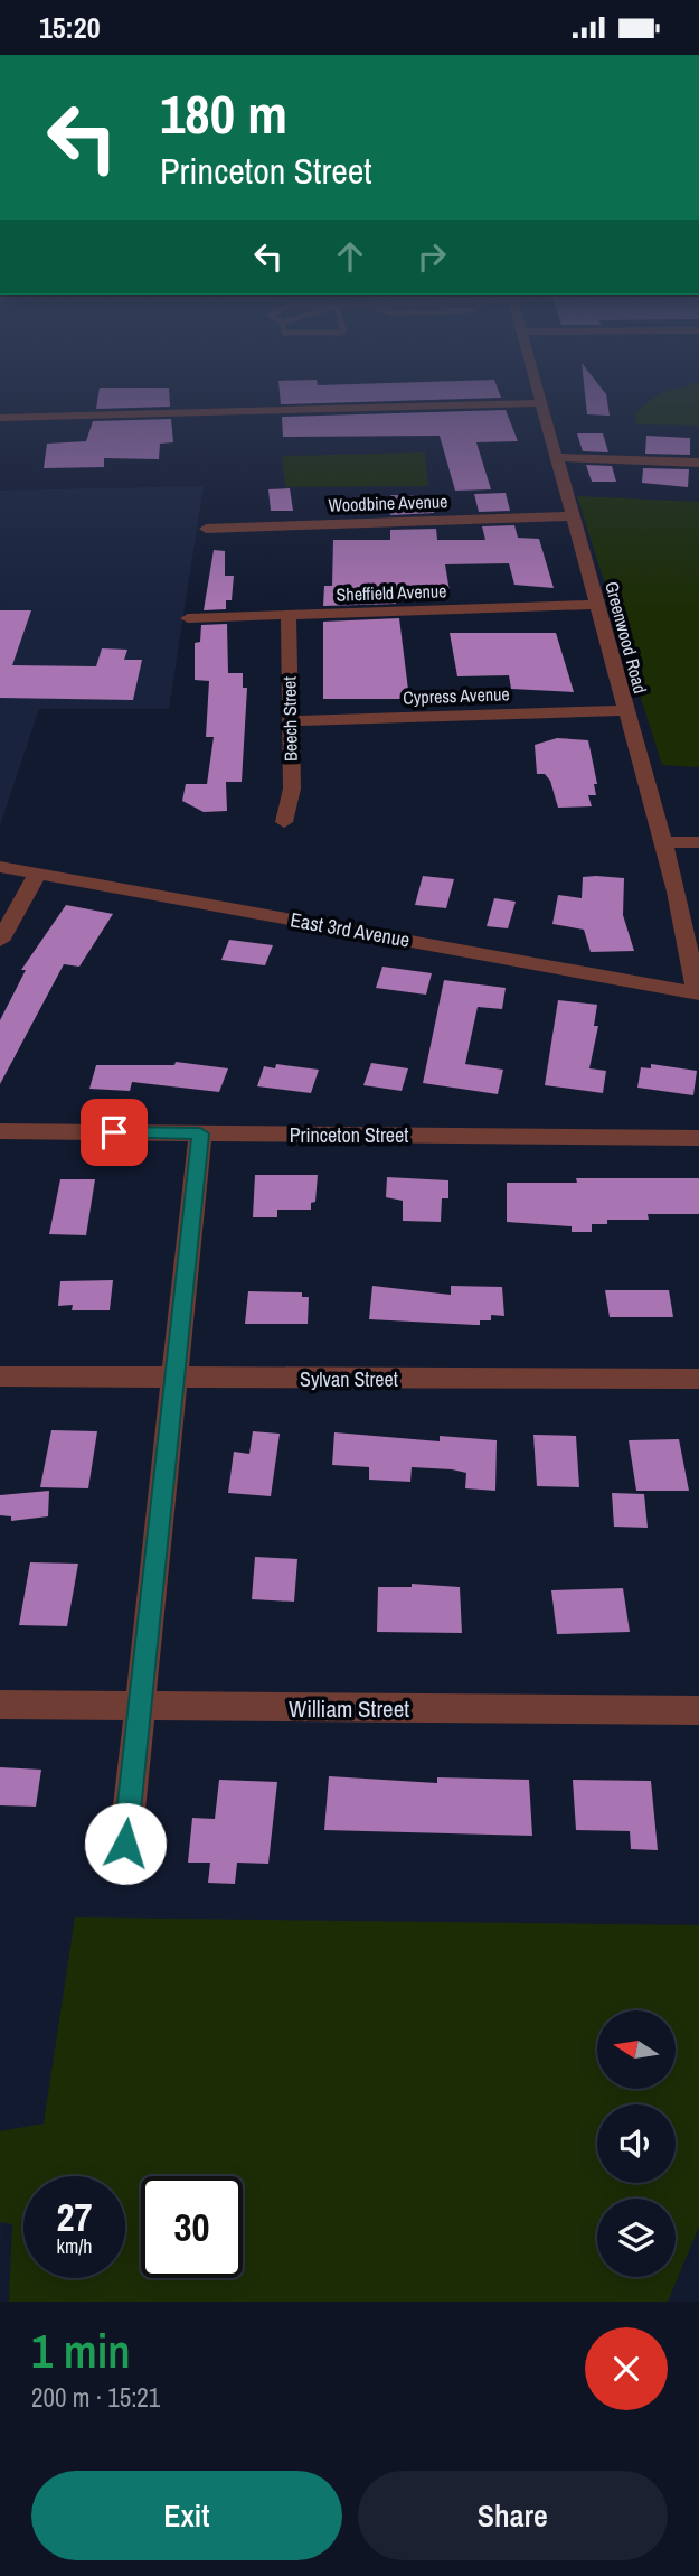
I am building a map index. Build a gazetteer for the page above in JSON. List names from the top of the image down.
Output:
{
  "streets": {
    "street": [
      "Woodbine Avenue",
      "Sheffield Avenue",
      "Greenwood Road",
      "Cypress Avenue",
      "Beech Street",
      "East 3rd Avenue",
      "Princeton Street",
      "Sylvan Street",
      "William Street"
    ]
  },
  "crossings": [
    ["Woodbine Avenue", "Greenwood Road"],
    ["Sheffield Avenue", "Greenwood Road"],
    ["Sheffield Avenue", "Beech Street"],
    ["Greenwood Road", "Cypress Avenue"],
    ["Greenwood Road", "East 3rd Avenue"],
    ["Cypress Avenue", "Beech Street"]
  ],
  "north": "left",
  "page": {
    "status": "15:20",
    "turn": ["180 m", "Princeton Street"],
    "speed": "27 km/h",
    "limit": "30",
    "heading": ["1 min", "200 m · 15:21"],
    "buttons": ["Exit", "Share"]
  }
}
